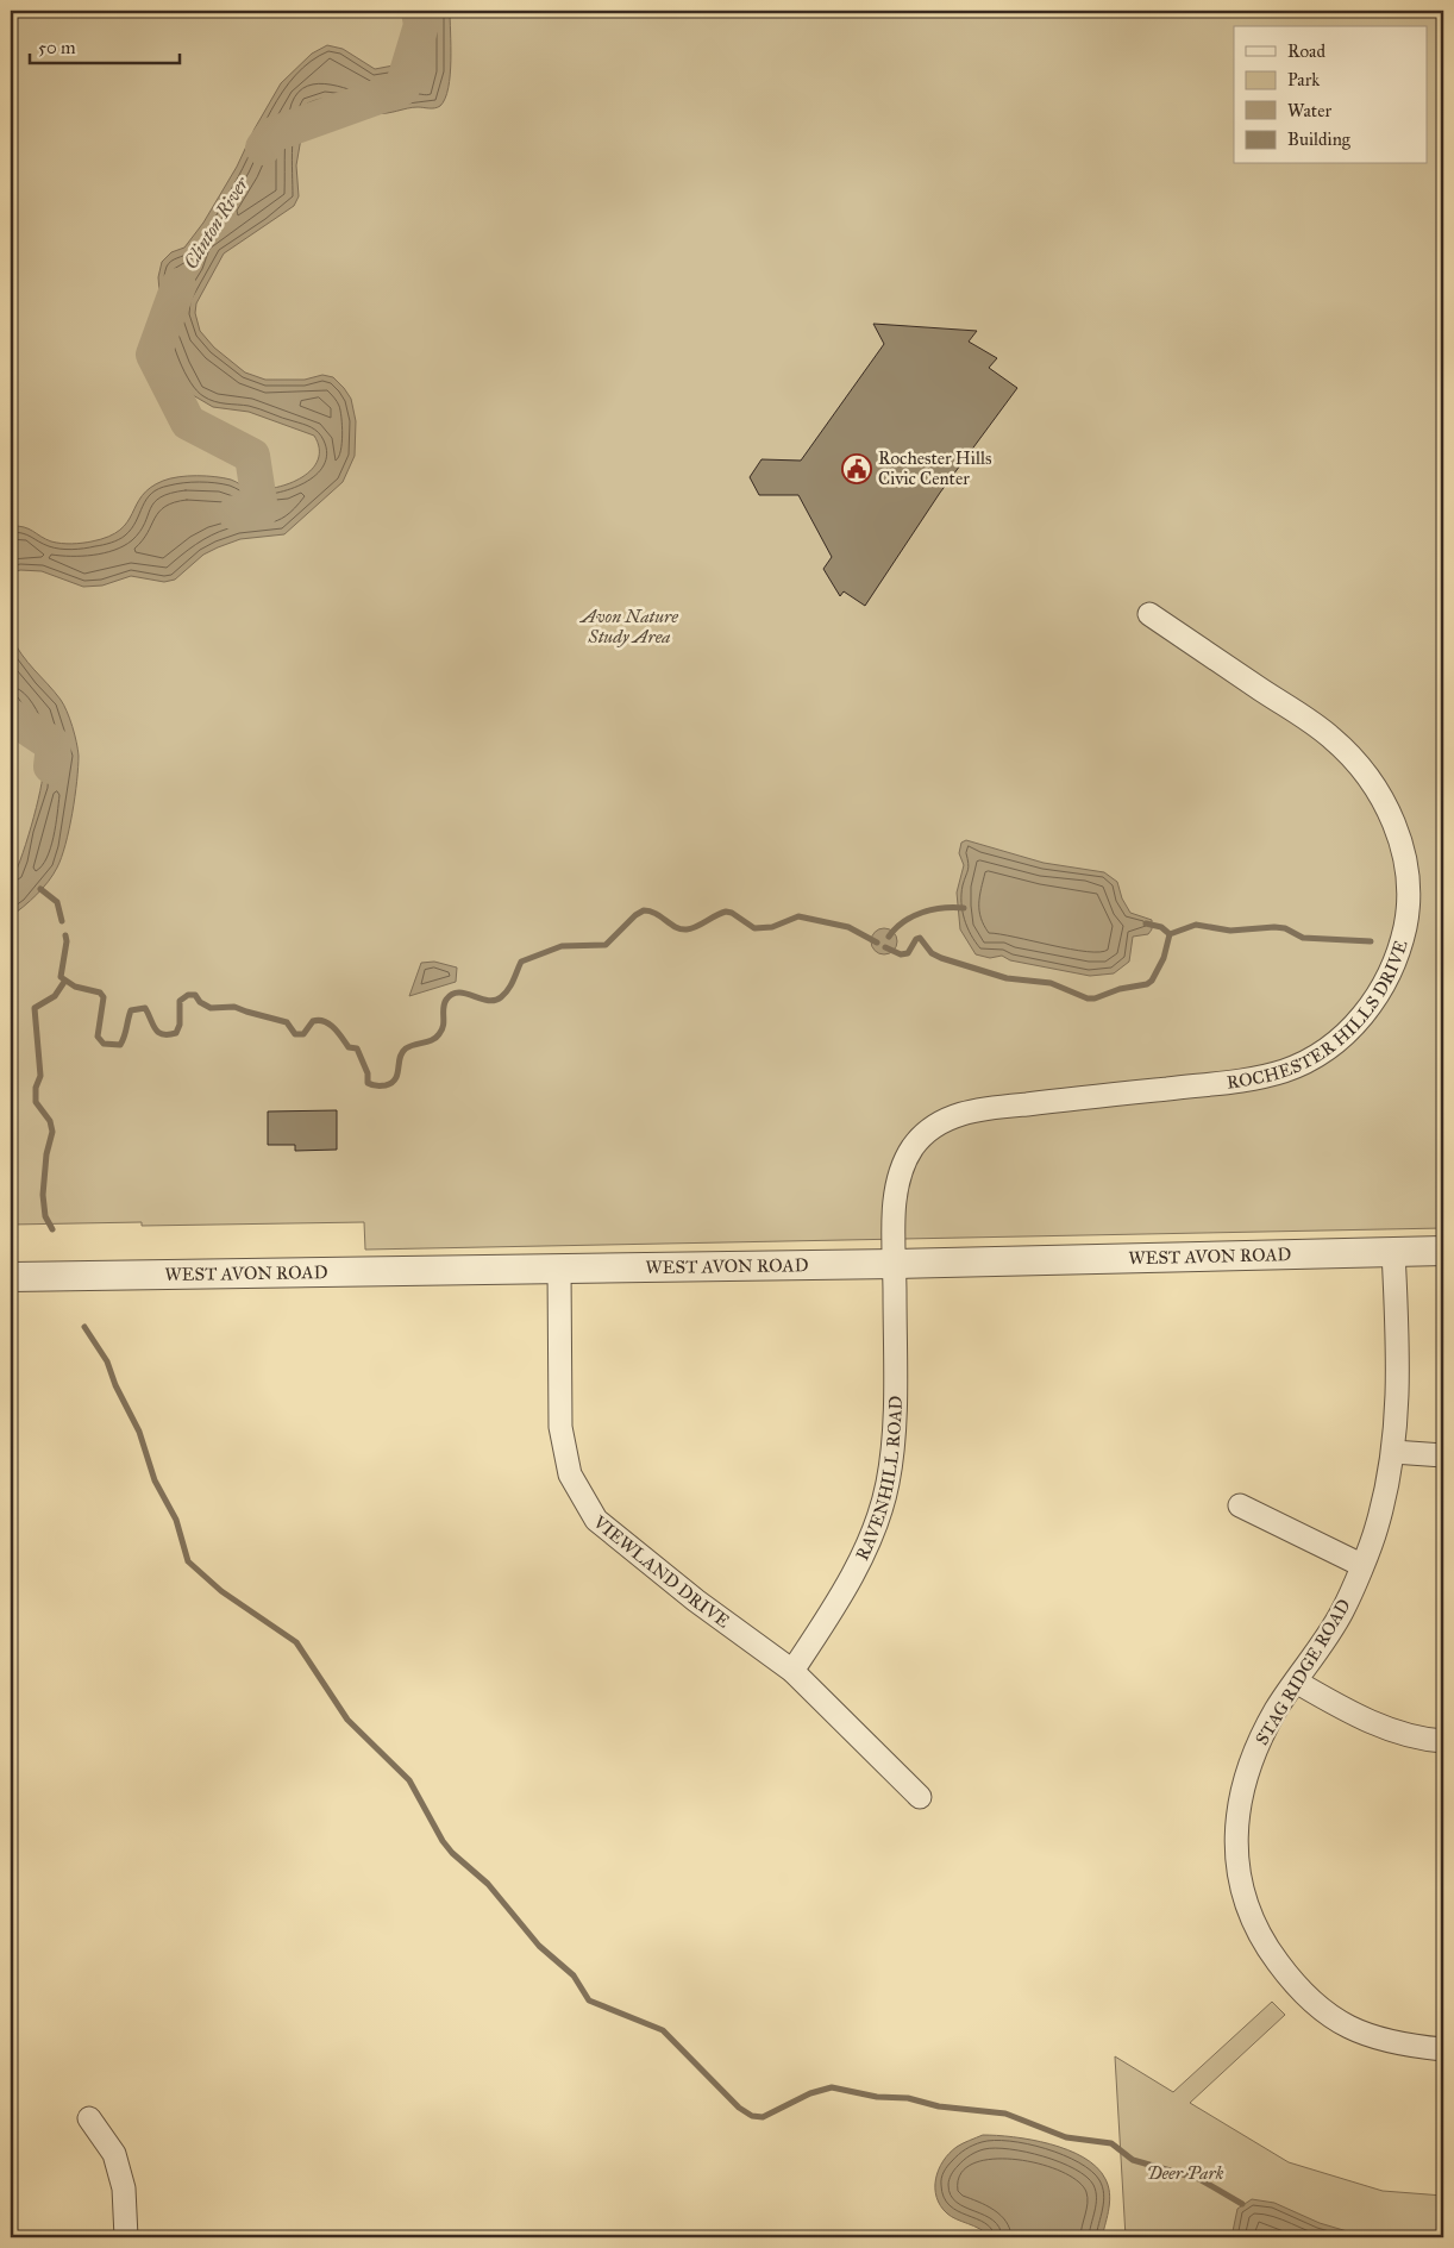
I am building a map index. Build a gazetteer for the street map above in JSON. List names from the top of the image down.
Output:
{
  "streets": {
    "street": [
      "ROCHESTER HILLS DRIVE",
      "WEST AVON ROAD",
      "RAVENHILL ROAD",
      "VIEWLAND DRIVE",
      "STAG RIDGE ROAD"
    ]
  },
  "crossings": [
    ["ROCHESTER HILLS DRIVE", "WEST AVON ROAD"],
    ["ROCHESTER HILLS DRIVE", "RAVENHILL ROAD"],
    ["WEST AVON ROAD", "RAVENHILL ROAD"],
    ["WEST AVON ROAD", "VIEWLAND DRIVE"],
    ["WEST AVON ROAD", "STAG RIDGE ROAD"],
    ["RAVENHILL ROAD", "VIEWLAND DRIVE"]
  ],
  "water": ["Clinton River"],
  "parks": ["Avon Nature Study Area", "Deer Park"],
  "places": {
    "public building": ["Rochester Hills Civic Center"]
  },
  "legend": [
    "Road",
    "Park",
    "Water",
    "Building"
  ],
  "scale_bar": "50 m"
}
